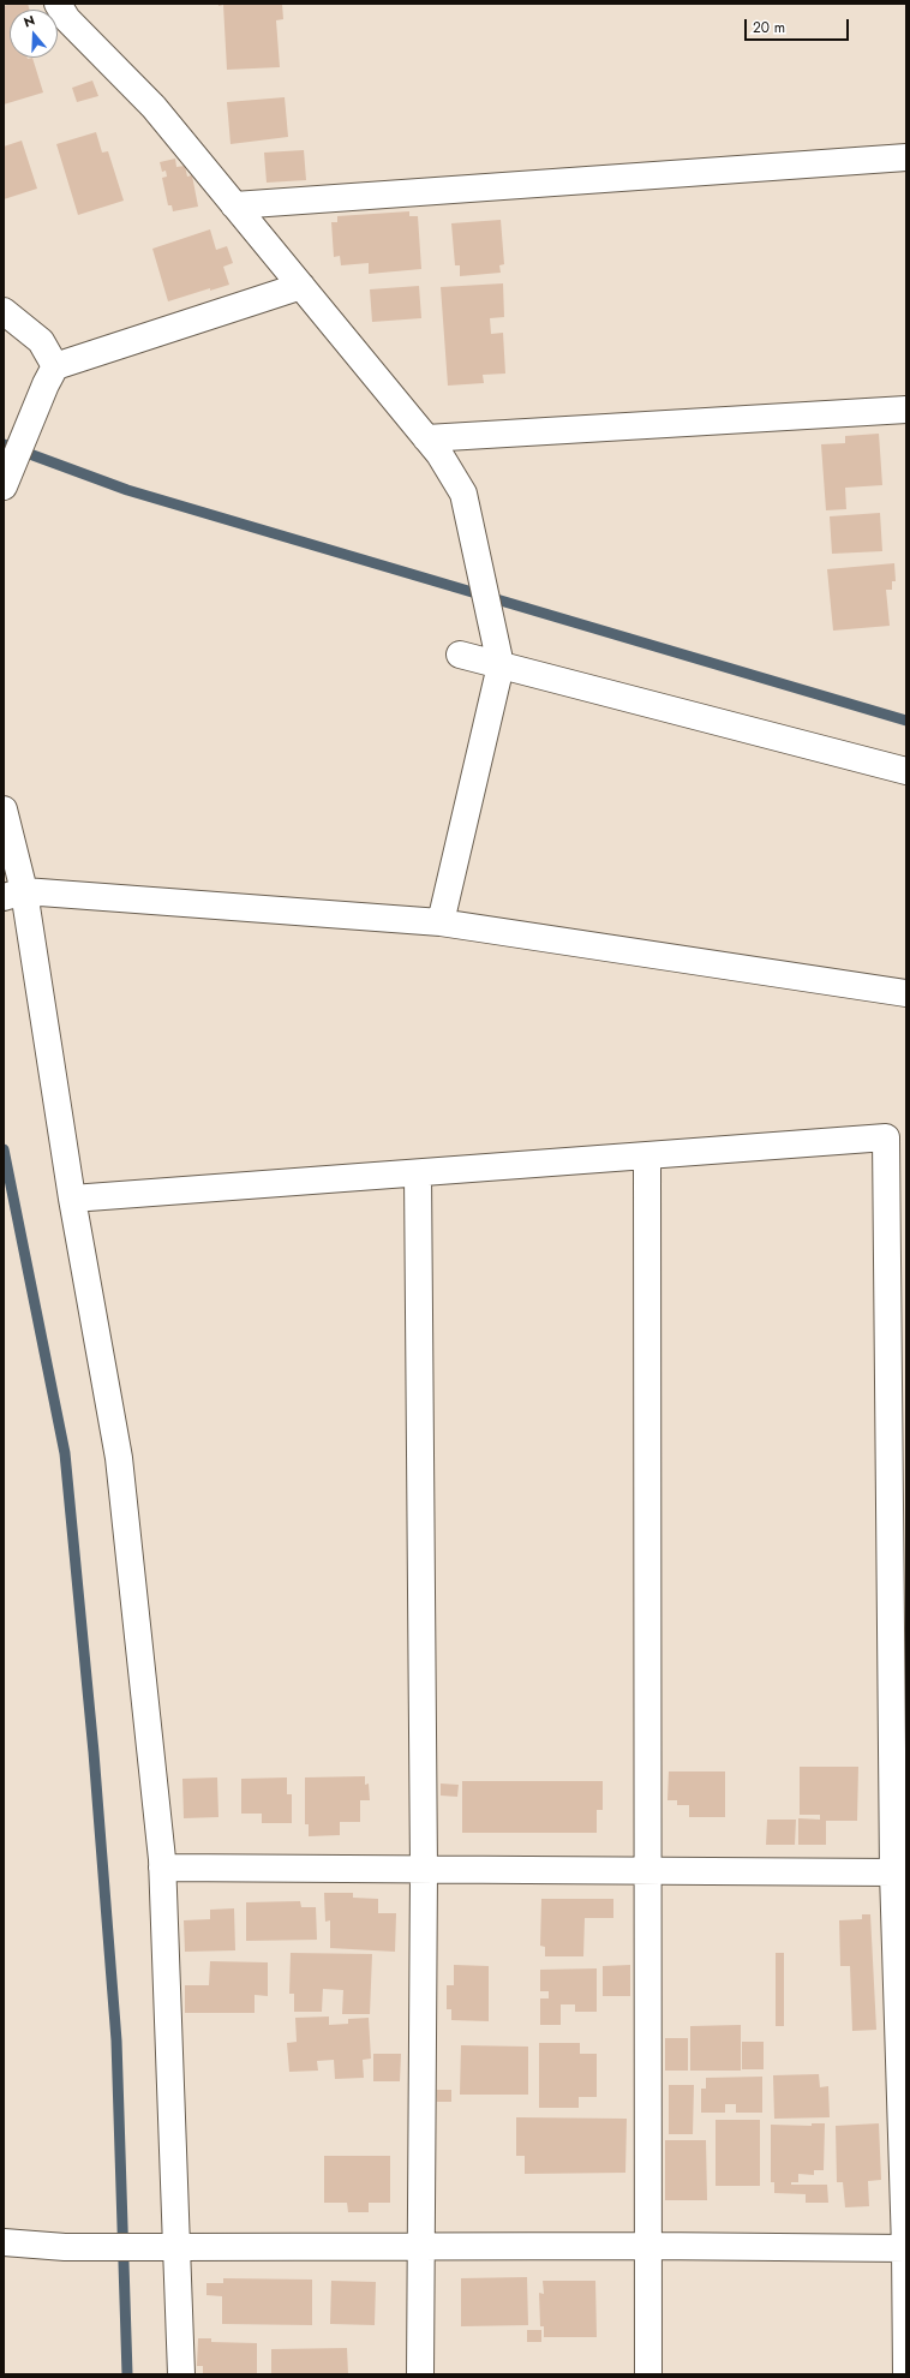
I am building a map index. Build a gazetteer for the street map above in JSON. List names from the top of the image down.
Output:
{
  "scale_bar": "20 m",
  "north": "top"
}
